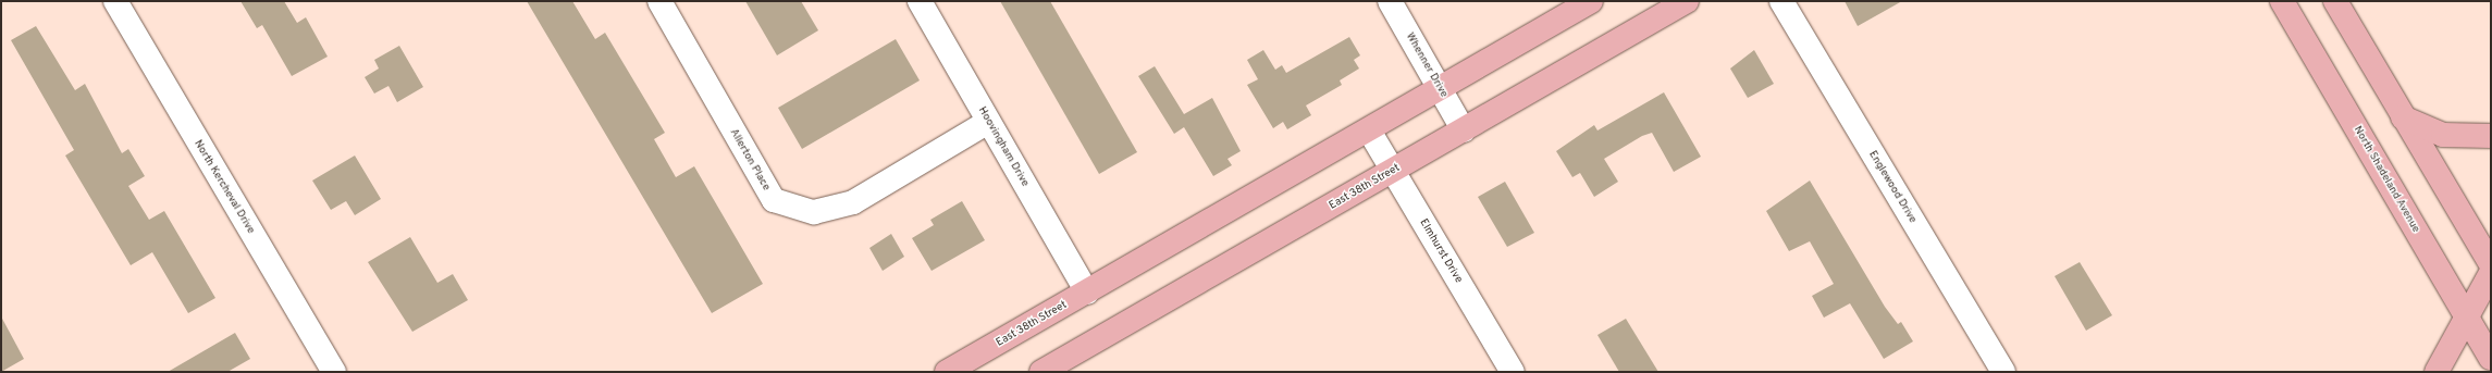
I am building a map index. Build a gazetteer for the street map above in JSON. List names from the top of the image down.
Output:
{
  "streets": {
    "main road": ["North Shadeland Avenue", "East 38th Street"],
    "street": [
      "Whenner Drive",
      "Hoovingham Drive",
      "Allerton Place",
      "North Kercheval Drive",
      "Englewood Drive",
      "Elmhurst Drive"
    ]
  },
  "crossings": [
    ["Whenner Drive", "East 38th Street"],
    ["Hoovingham Drive", "Allerton Place"],
    ["Hoovingham Drive", "East 38th Street"],
    ["East 38th Street", "Elmhurst Drive"]
  ]
}
